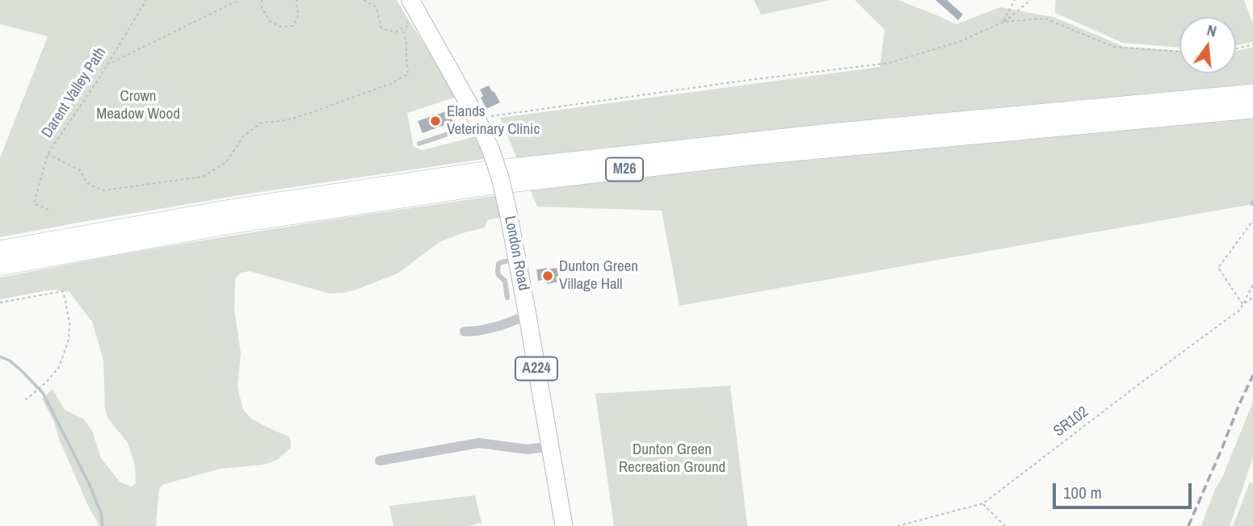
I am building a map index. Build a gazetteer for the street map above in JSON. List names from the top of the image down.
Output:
{
  "streets": {
    "highway": ["M26"],
    "main road": ["London Road", "A224"],
    "path": ["Darent Valley Path", "SR102"]
  },
  "parks": ["Crown Meadow Wood", "Dunton Green Recreation Ground"],
  "places": ["Elands Veterinary Clinic", "Dunton Green Village Hall"],
  "scale_bar": "100 m",
  "north": "top"
}
